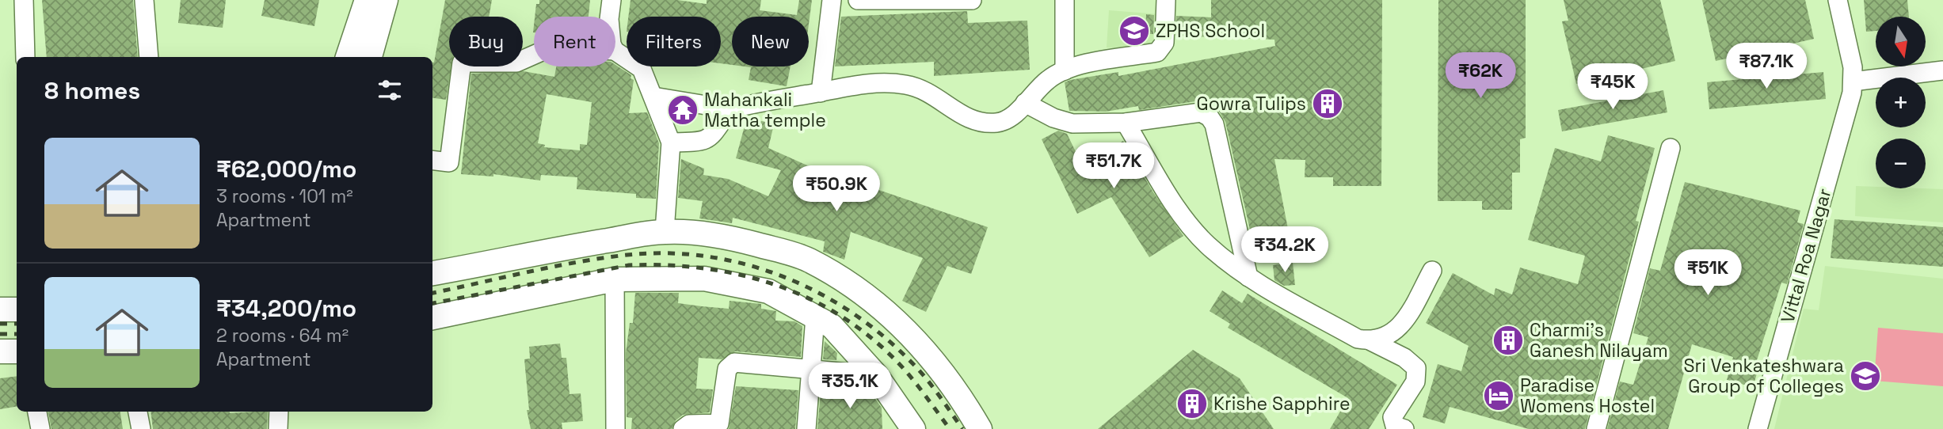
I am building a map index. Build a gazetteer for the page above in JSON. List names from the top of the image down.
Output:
{
  "streets": {
    "street": ["Vittal Roa Nagar"]
  },
  "places": {
    "school or university": ["ZPHS School", "Sri Venkateshwara Group of Colleges"],
    "building": ["Gowra Tulips", "Charmi's Ganesh Nilayam", "Krishe Sapphire"],
    "temple": ["Mahankali Matha temple"],
    "hotel": ["Paradise Womens Hostel"]
  },
  "north": "bottom",
  "page": {
    "map_buttons": ["+", "−"],
    "chip": [
      "Buy",
      "Rent",
      "Filters",
      "New"
    ],
    "price": [
      "₹87.1K",
      "₹62K",
      "₹45K",
      "₹51.7K",
      "₹50.9K",
      "₹34.2K",
      "₹51K",
      "₹35.1K"
    ],
    "heading": "8 homes",
    "list": [
      {
        "name": "₹62,000/mo",
        "note": "3 rooms · 101 m² · Apartment"
      },
      {
        "name": "₹34,200/mo",
        "note": "2 rooms · 64 m² · Apartment"
      }
    ]
  }
}
